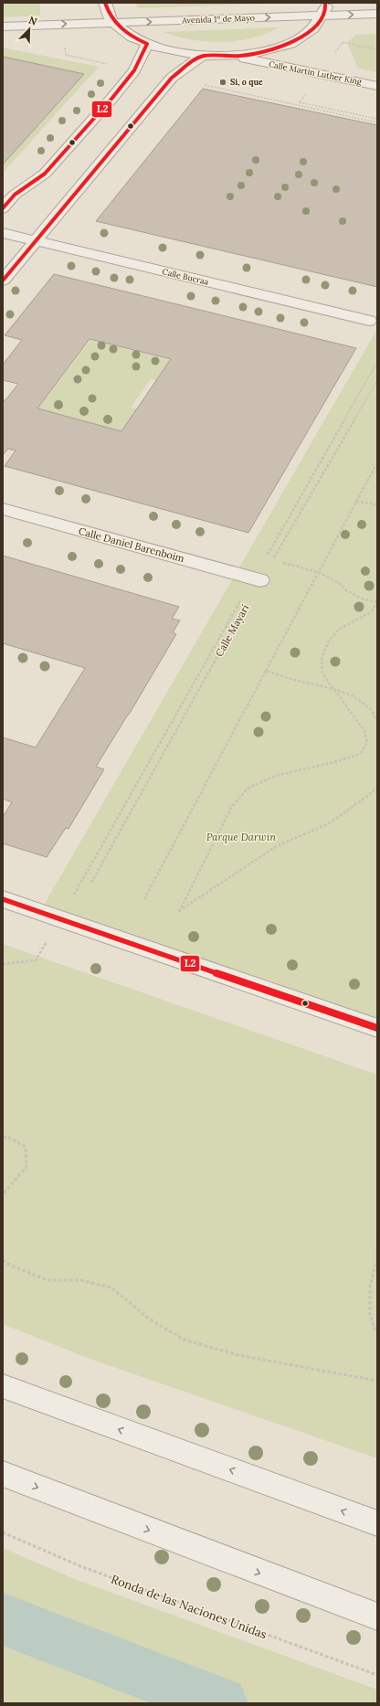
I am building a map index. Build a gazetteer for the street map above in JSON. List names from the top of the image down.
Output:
{
  "streets": {
    "street": [
      "Avenida 1º de Mayo",
      "Calle Martin Luther King",
      "Calle Bucraa",
      "Calle Daniel Barenboim"
    ],
    "path": ["Calle Mayarí", "Ronda de las Naciones Unidas"]
  },
  "crossings": [
    ["Calle Daniel Barenboim", "Calle Mayarí"]
  ],
  "one_way": ["Avenida 1º de Mayo"],
  "parks": ["Parque Darwin"],
  "places": ["Si, o que"],
  "lines": ["transit line L2"],
  "north": "top right"
}
